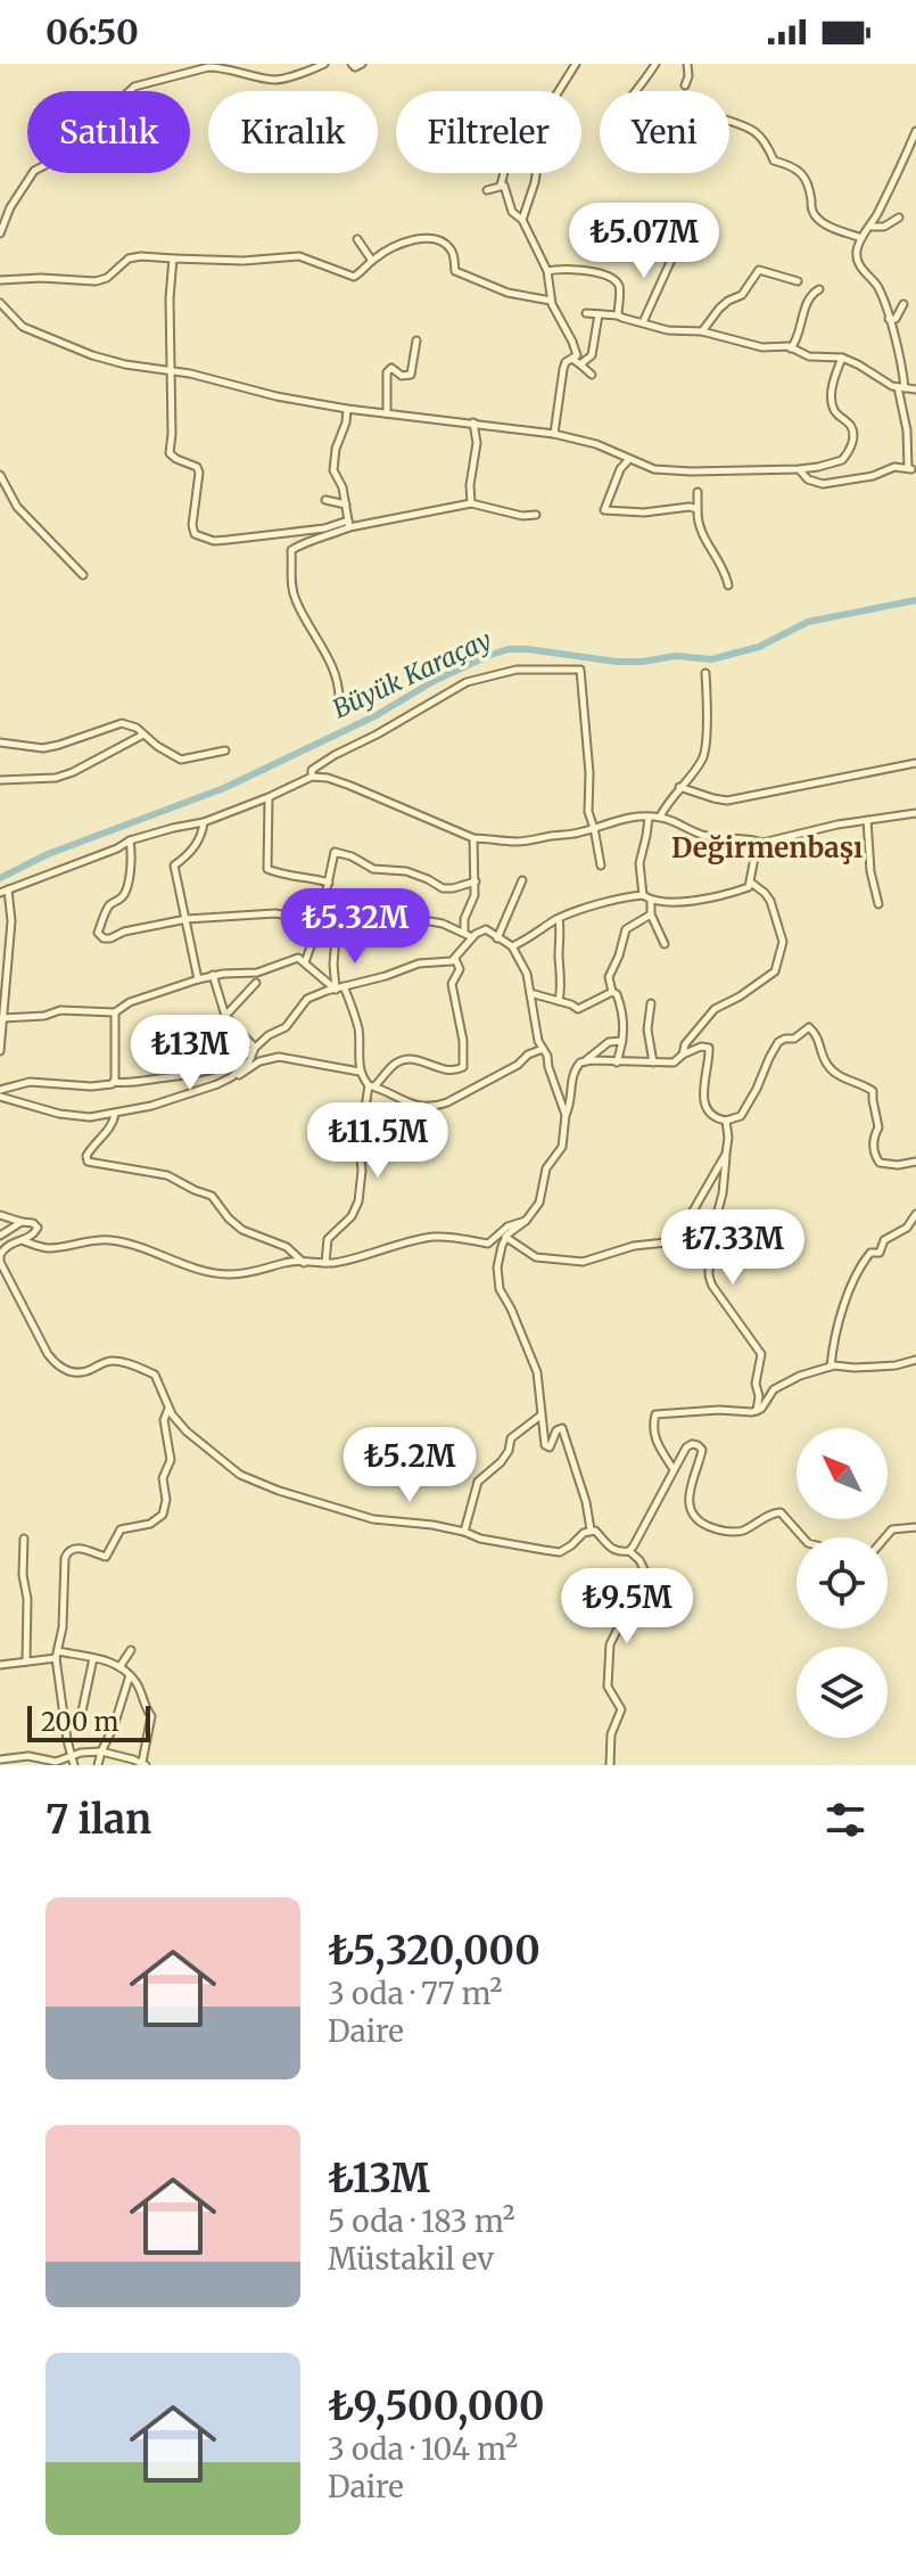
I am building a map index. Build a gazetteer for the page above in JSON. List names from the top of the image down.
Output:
{
  "districts": ["Değirmenbaşı"],
  "water": ["Büyük Karaçay"],
  "scale_bar": "200 m",
  "north": "top left",
  "page": {
    "status": "06:50",
    "chip": [
      "Satılık",
      "Kiralık",
      "Filtreler",
      "Yeni"
    ],
    "price": [
      "₺5.07M",
      "₺5.32M",
      "₺13M",
      "₺11.5M",
      "₺7.33M",
      "₺5.2M",
      "₺9.5M"
    ],
    "scale": "200 m",
    "heading": "7 ilan",
    "list": [
      {
        "name": "₺5,320,000",
        "note": "3 oda · 77 m² · Daire"
      },
      {
        "name": "₺13M",
        "note": "5 oda · 183 m² · Müstakil ev"
      },
      {
        "name": "₺9,500,000",
        "note": "3 oda · 104 m² · Daire"
      }
    ]
  }
}
